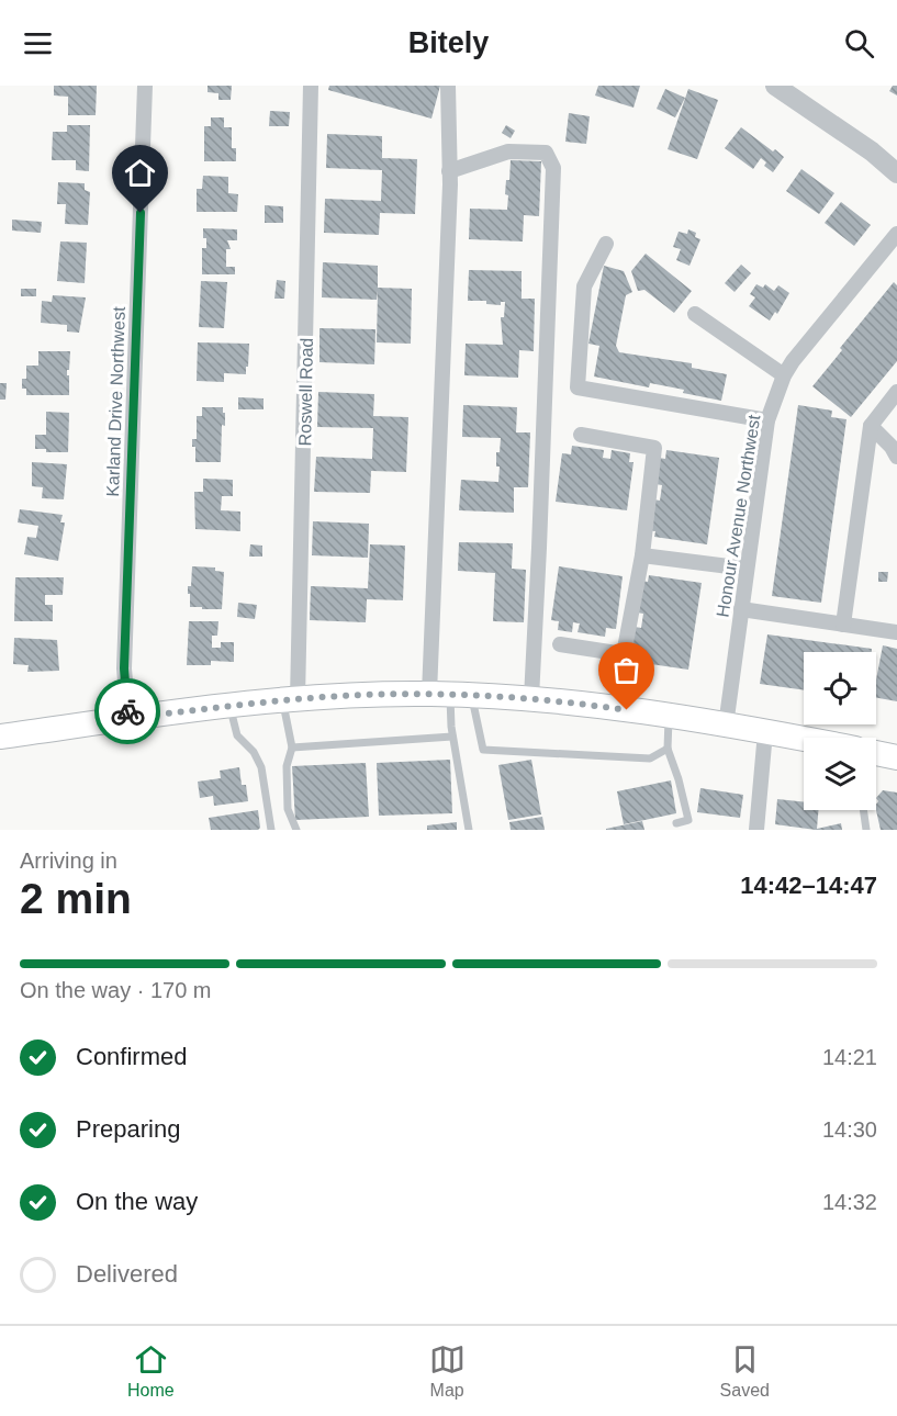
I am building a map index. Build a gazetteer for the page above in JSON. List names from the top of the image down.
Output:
{
  "streets": {
    "street": ["Roswell Road", "Karland Drive Northwest", "Honour Avenue Northwest"]
  },
  "page": {
    "header": "Bitely",
    "heading": ["2 min", "Arriving in", "14:42–14:47"],
    "bar": "On the way · 170 m",
    "list": [
      ["Confirmed", "14:21"],
      ["Preparing", "14:30"],
      ["On the way", "14:32"],
      "Delivered"
    ],
    "tabs": ["Home", "Map", "Saved"]
  }
}
